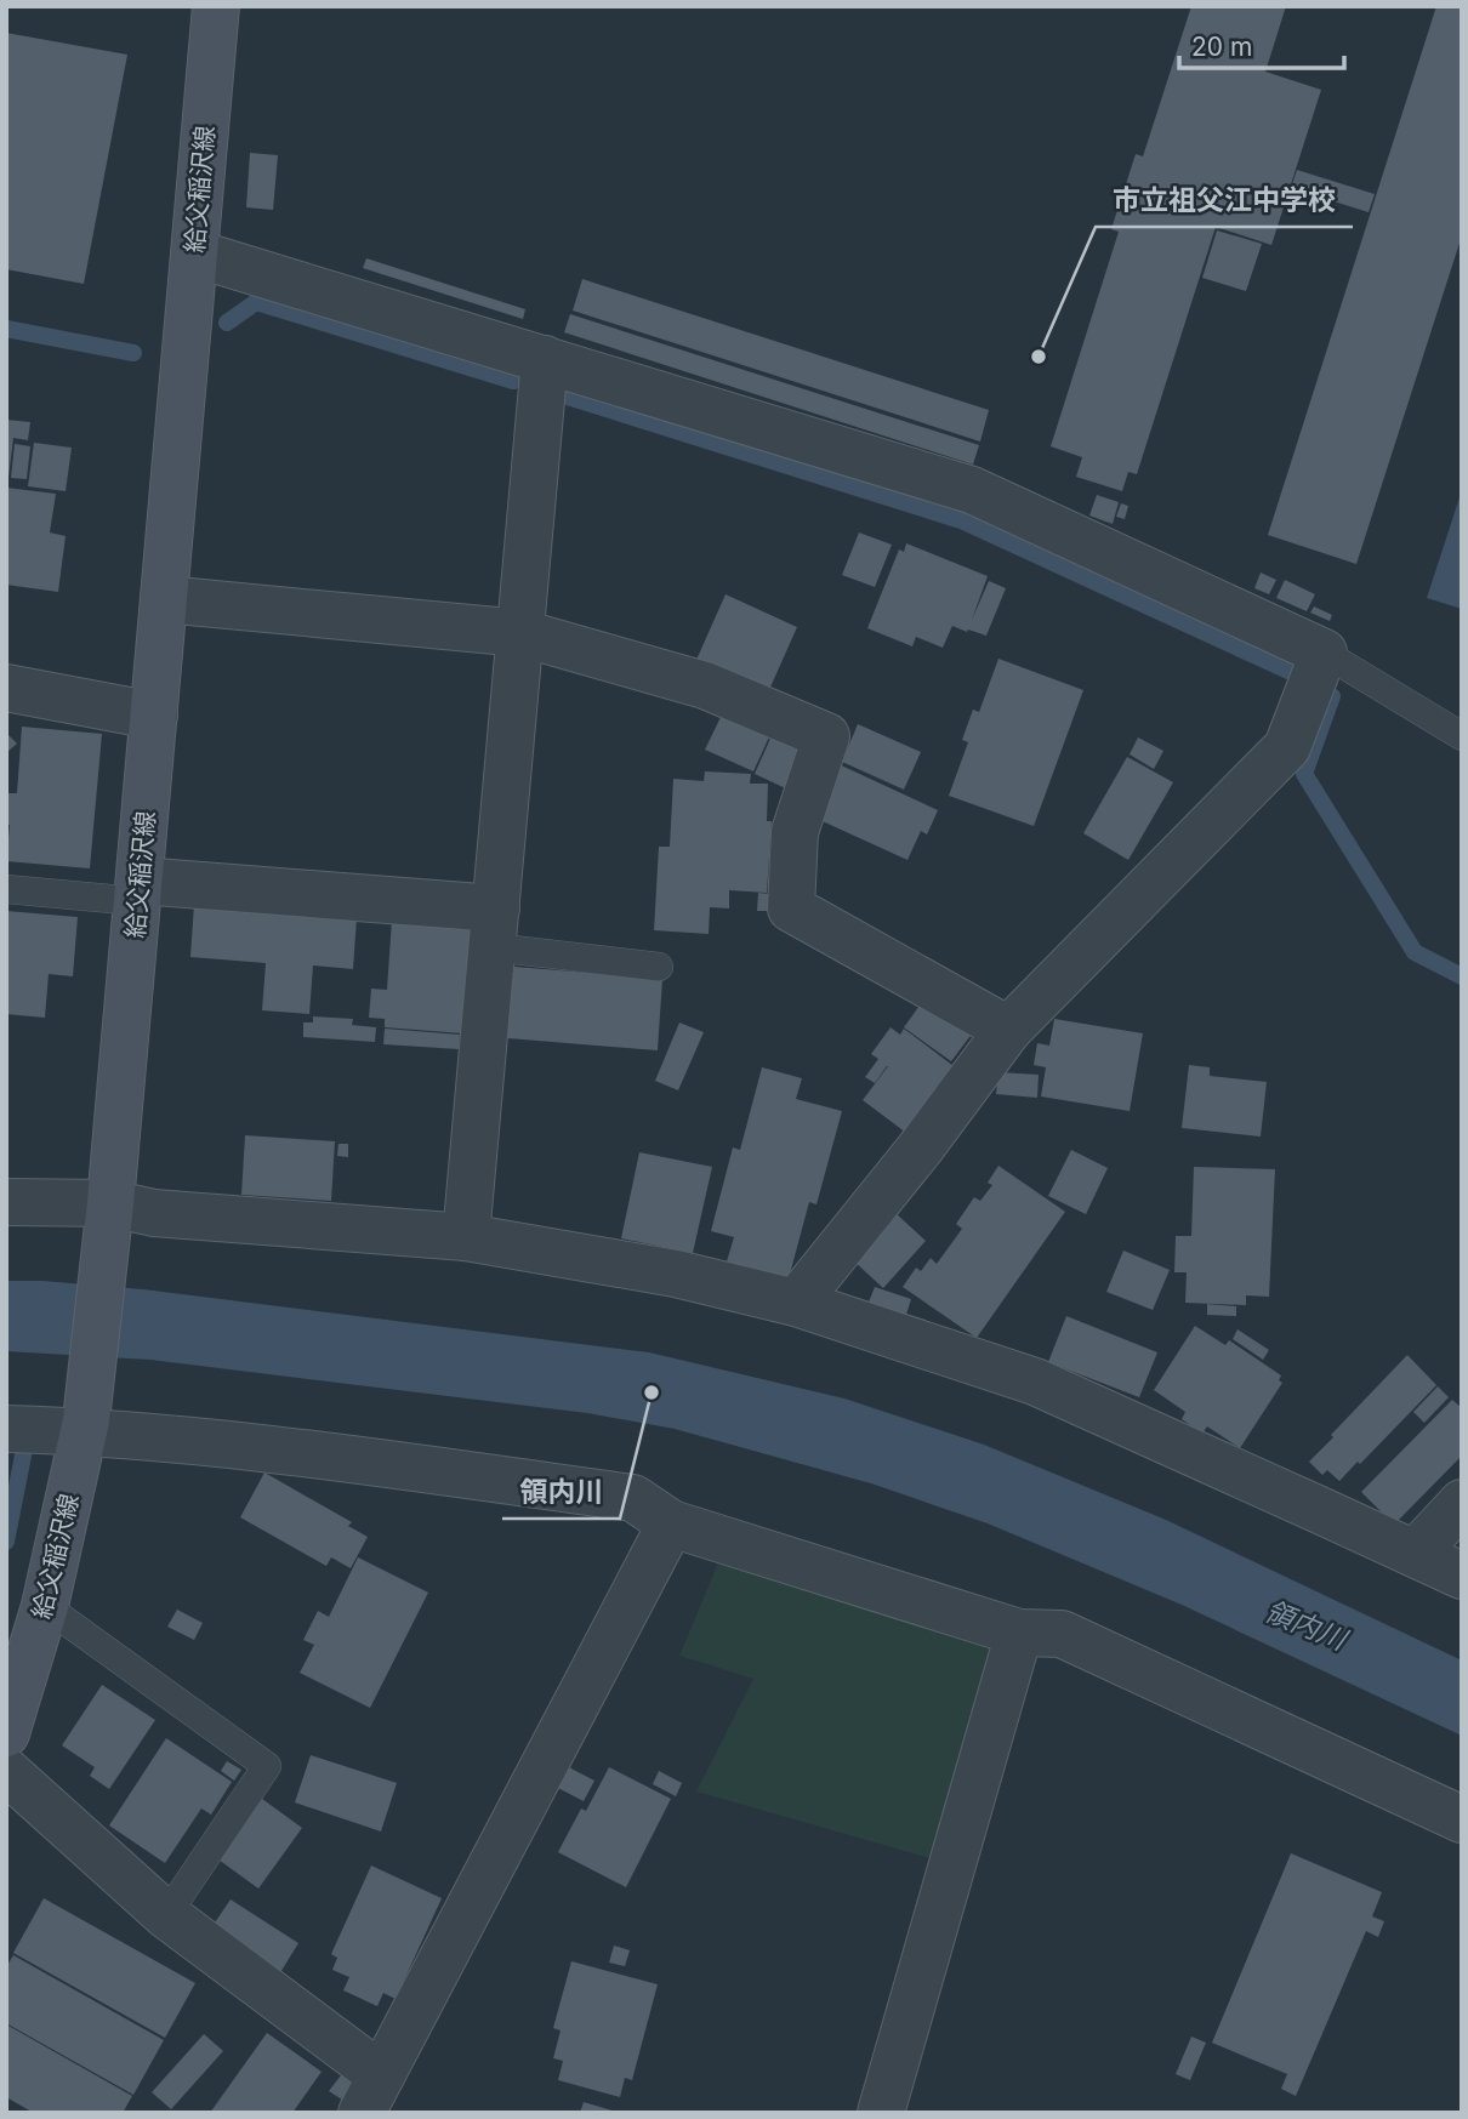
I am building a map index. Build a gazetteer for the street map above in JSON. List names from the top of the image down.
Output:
{
  "streets": {
    "main road": ["給父稲沢線"]
  },
  "water": ["領内川"],
  "places": ["市立祖父江中学校", "領内川"],
  "scale_bar": "20 m"
}
